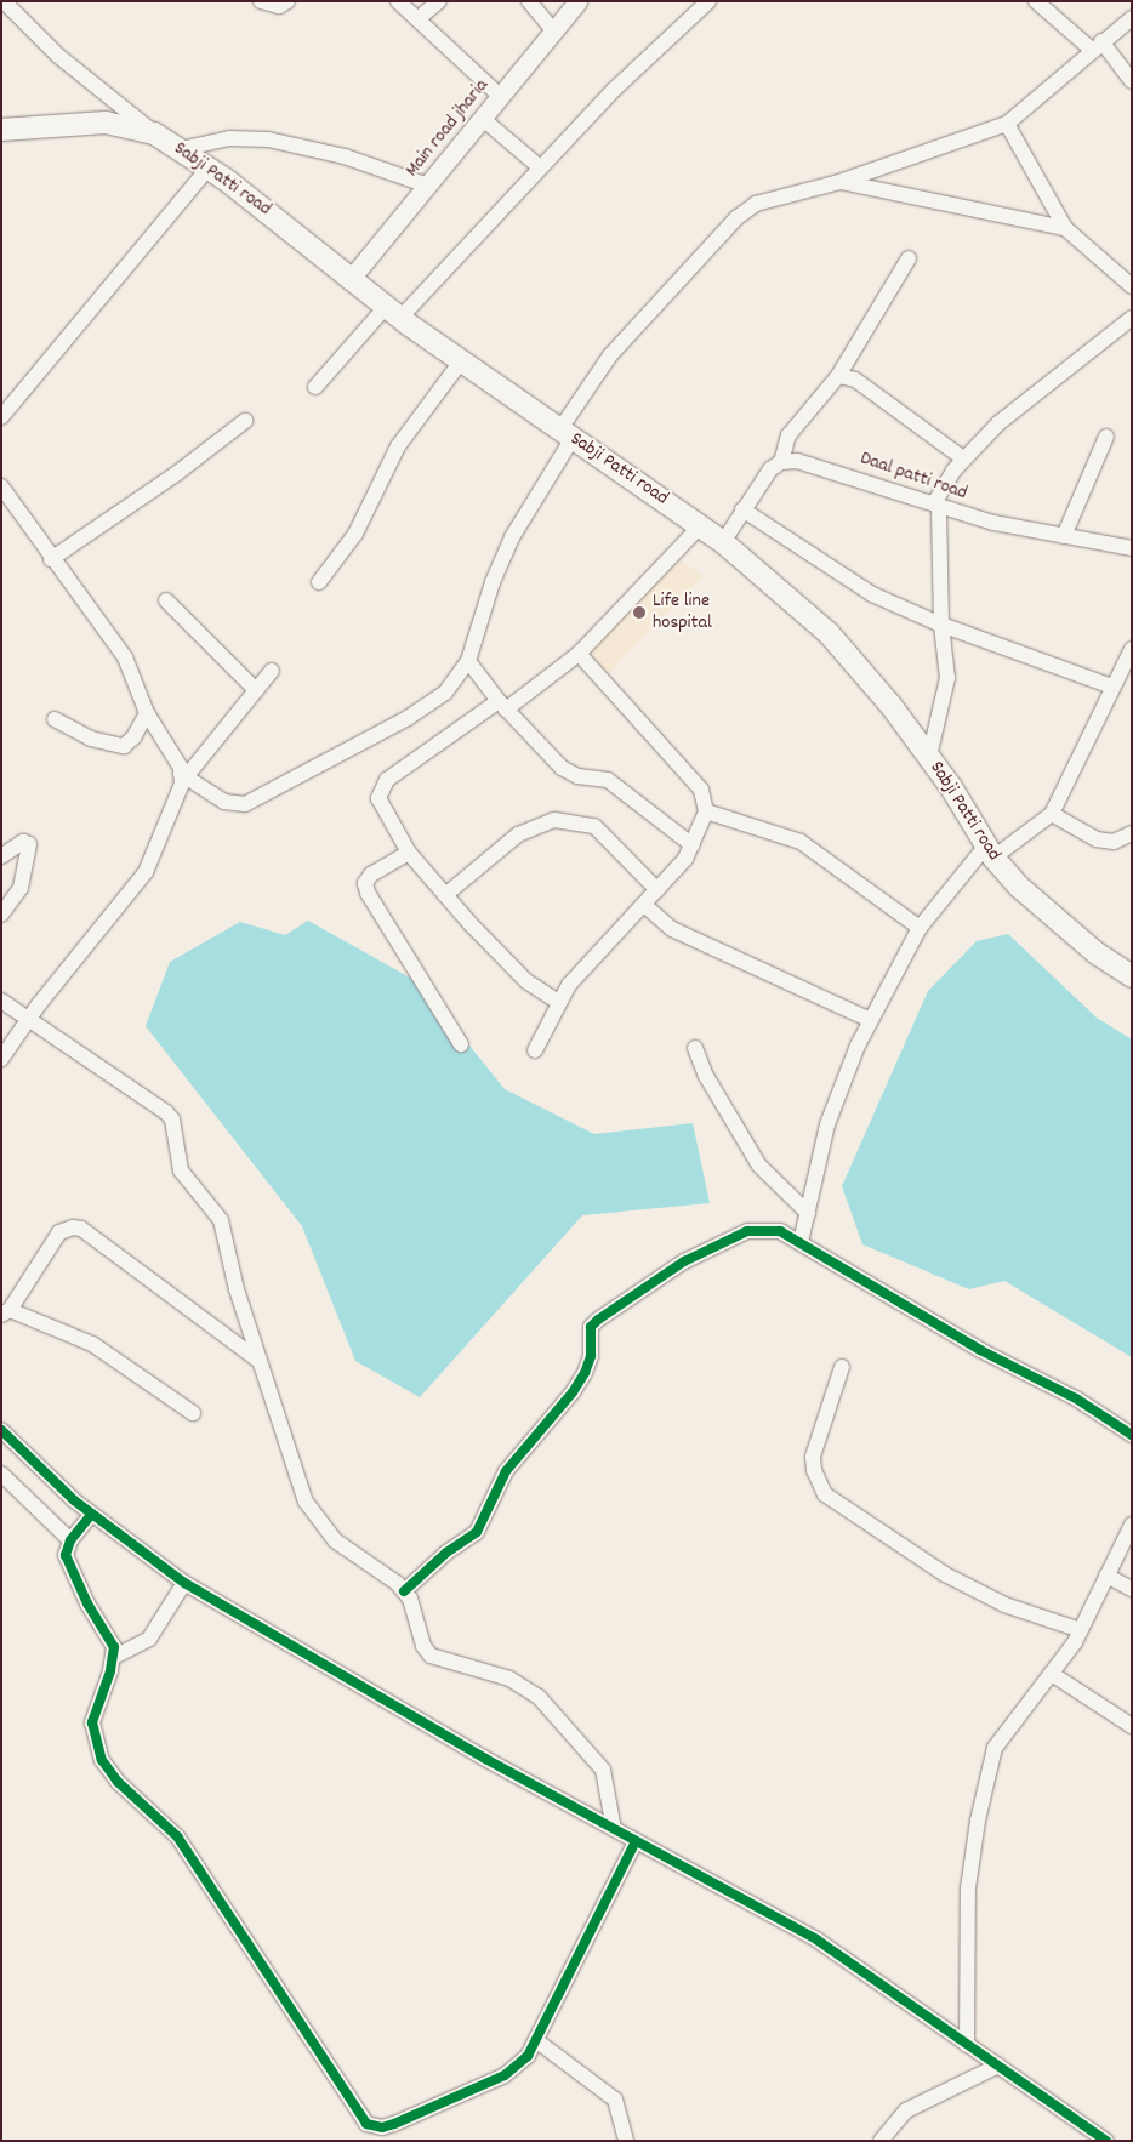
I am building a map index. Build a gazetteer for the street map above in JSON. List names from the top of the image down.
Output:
{
  "streets": {
    "main road": ["Sabji Patti road"],
    "street": ["Main road jharia", "Daal patti road"]
  },
  "crossings": [
    ["Main road jharia", "Sabji Patti road"]
  ],
  "places": ["Life line hospital"]
}
